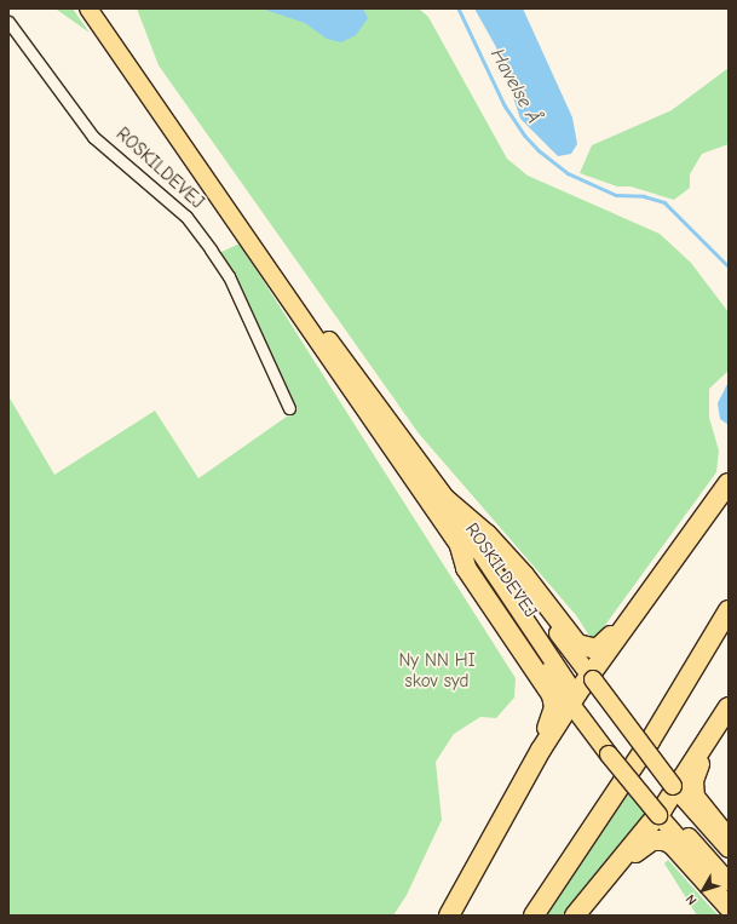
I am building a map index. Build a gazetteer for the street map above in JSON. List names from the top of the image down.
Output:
{
  "streets": {
    "main road": ["ROSKILDEVEJ"]
  },
  "water": ["Havelse Å"],
  "parks": ["Ny NN HI skov syd"],
  "north": "bottom left"
}
